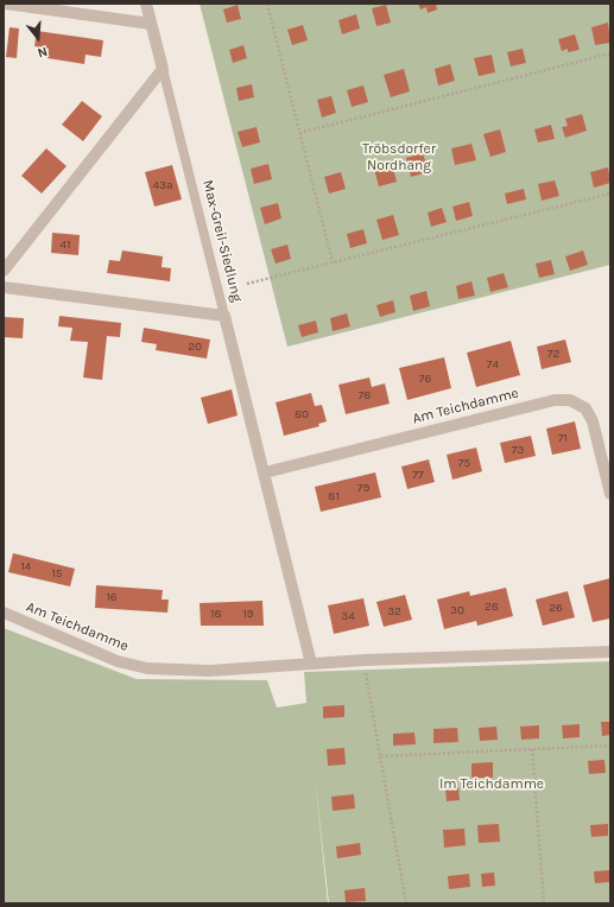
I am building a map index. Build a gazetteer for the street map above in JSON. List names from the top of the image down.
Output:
{
  "streets": {
    "street": ["Max-Greil-Siedlung", "Am Teichdamme"]
  },
  "parks": ["Tröbsdorfer Nordhang", "Im Teichdamme"],
  "house_numbers": [
    "43a",
    "41",
    "20",
    "72",
    "74",
    "76",
    "78",
    "80",
    "71",
    "73",
    "75",
    "77",
    "79",
    "81",
    "14",
    "15",
    "16",
    "28",
    "26",
    "30",
    "32",
    "18",
    "19",
    "34"
  ],
  "north": "bottom"
}
